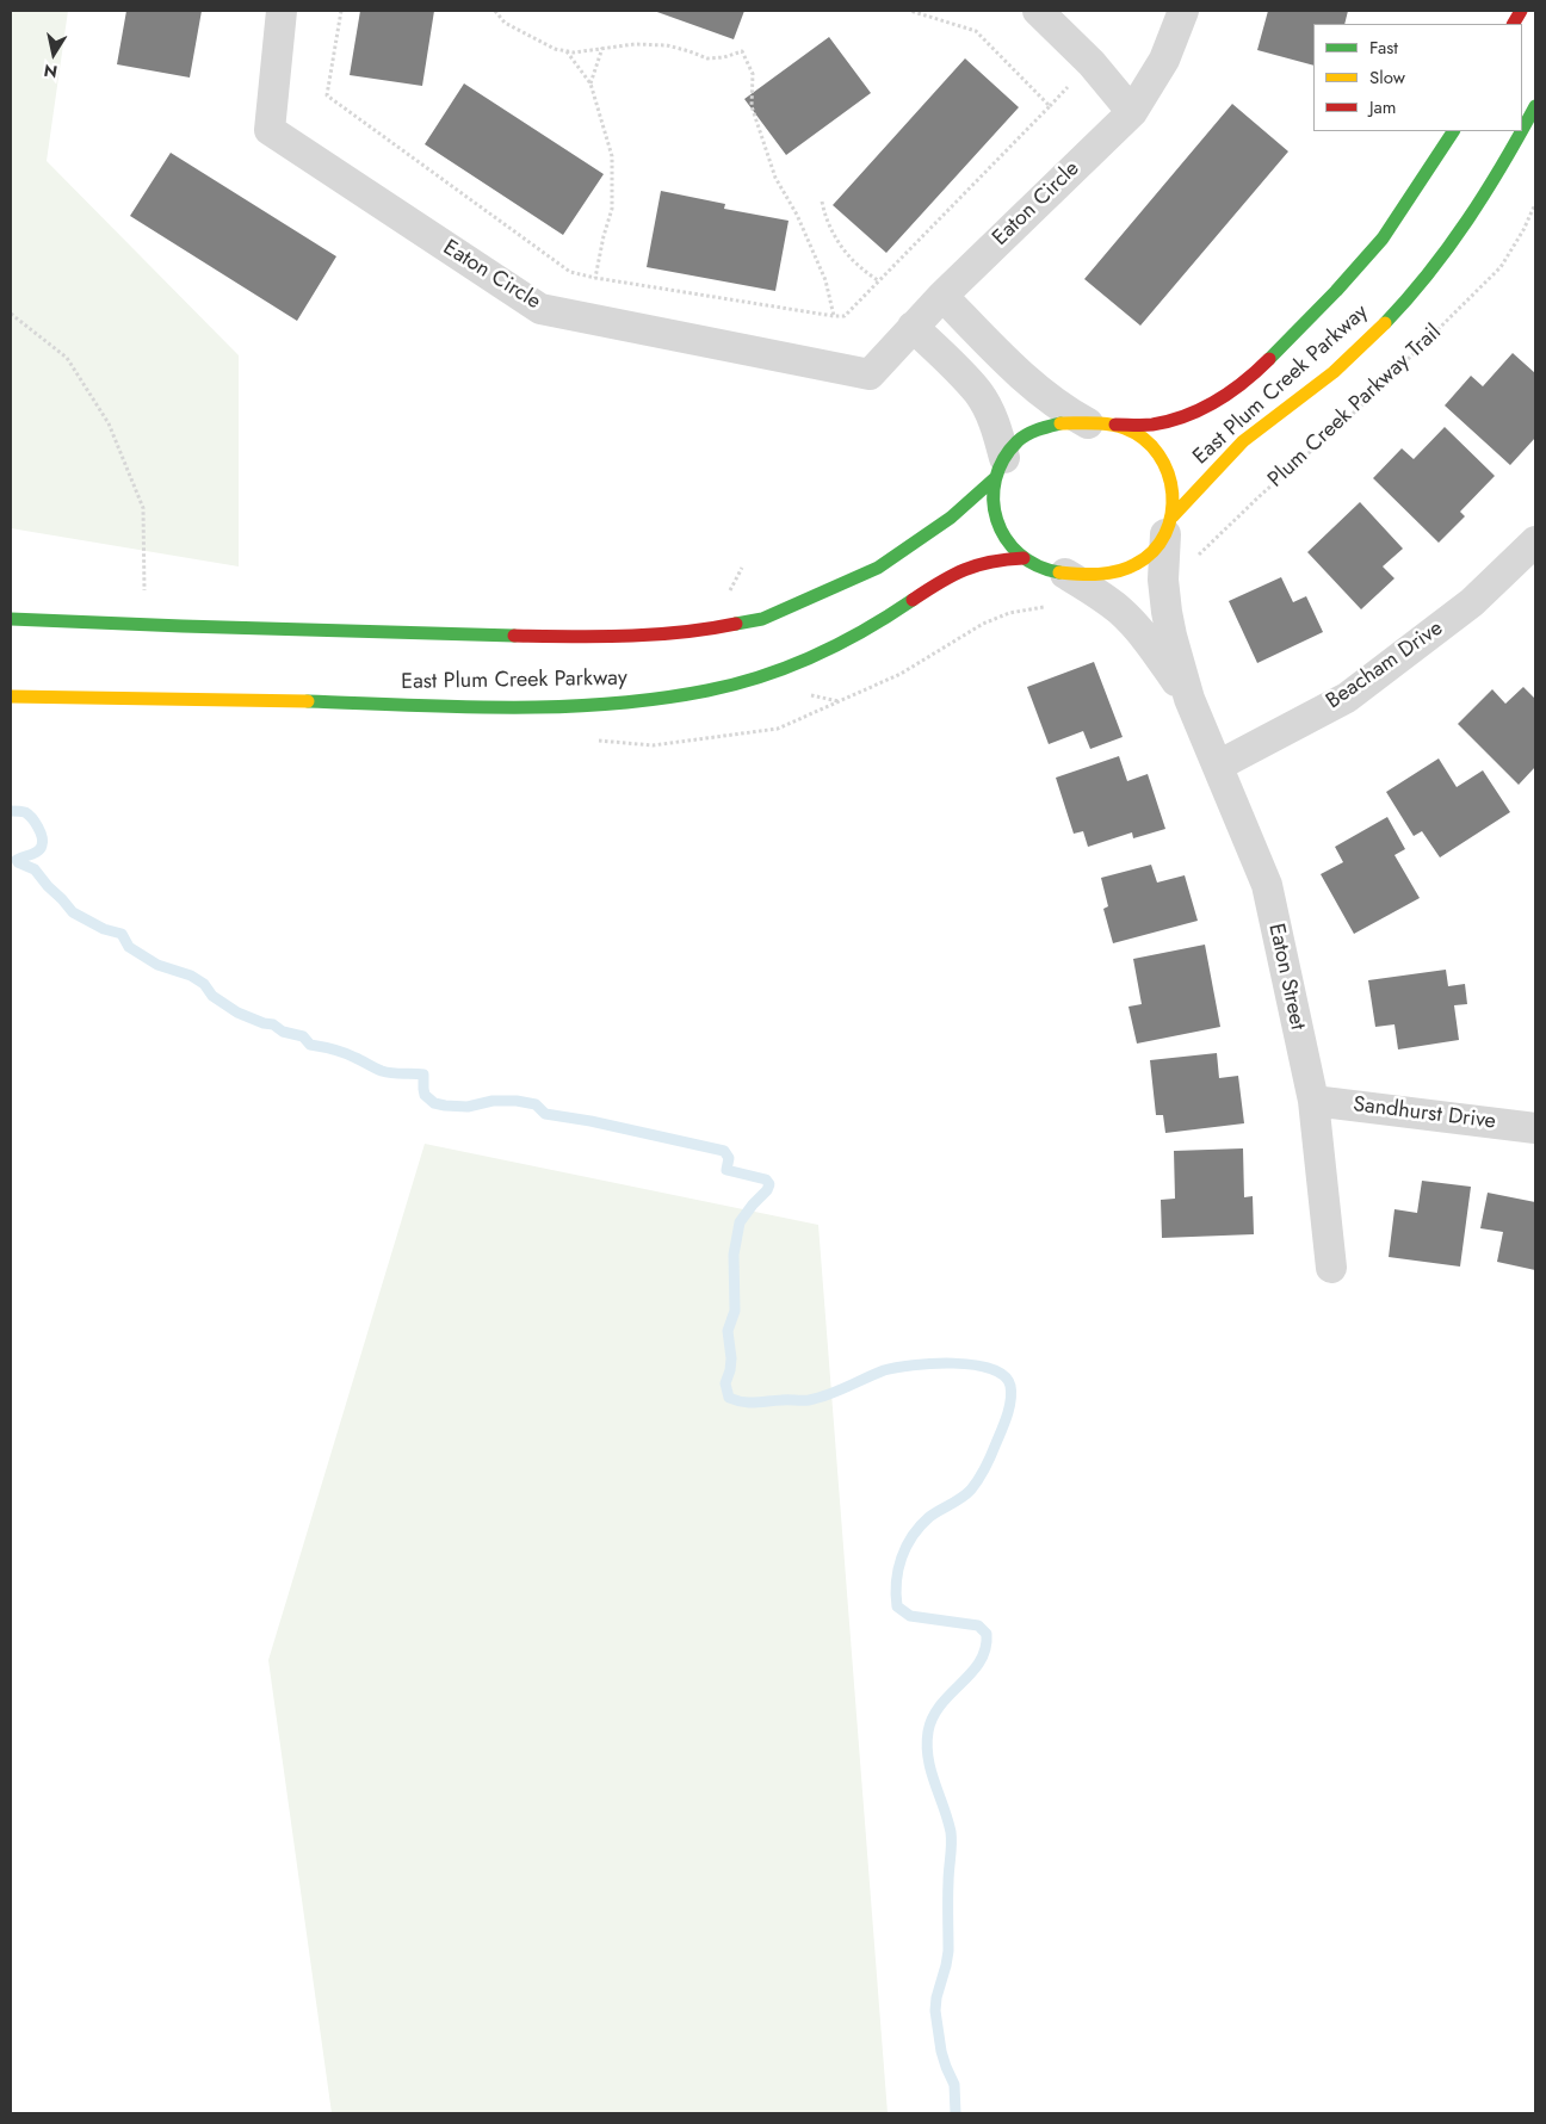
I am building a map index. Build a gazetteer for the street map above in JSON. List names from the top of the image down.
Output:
{
  "streets": {
    "main road": ["East Plum Creek Parkway"],
    "street": [
      "Eaton Circle",
      "Beacham Drive",
      "Eaton Street",
      "Sandhurst Drive"
    ],
    "path": ["Plum Creek Parkway Trail"]
  },
  "crossings": [
    ["East Plum Creek Parkway", "Eaton Street"],
    ["Beacham Drive", "Eaton Street"],
    ["Eaton Street", "Sandhurst Drive"]
  ],
  "legend": ["Fast", "Slow", "Jam"],
  "north": "bottom"
}
